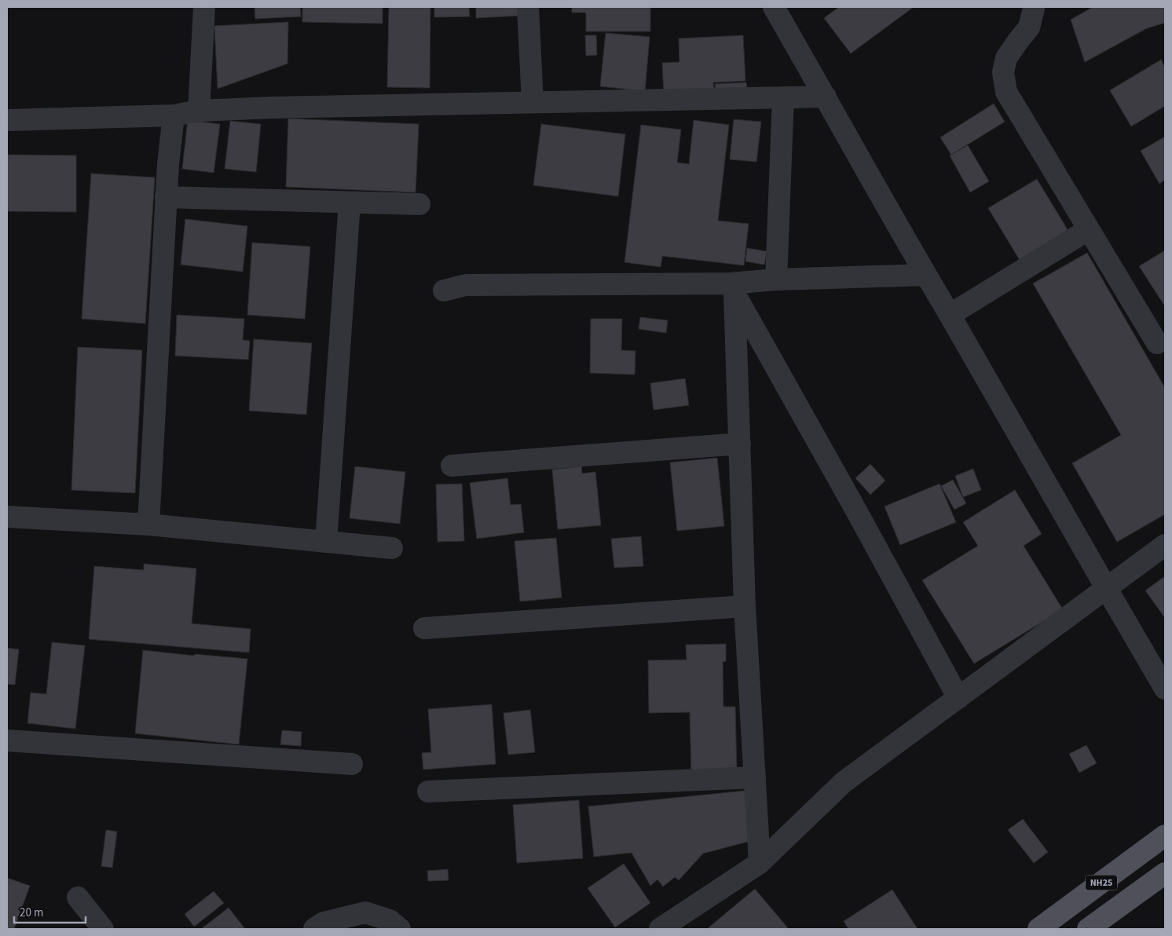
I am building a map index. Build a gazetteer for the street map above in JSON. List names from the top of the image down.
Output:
{
  "streets": {
    "main road": ["NH25"]
  },
  "scale_bar": "20 m"
}
